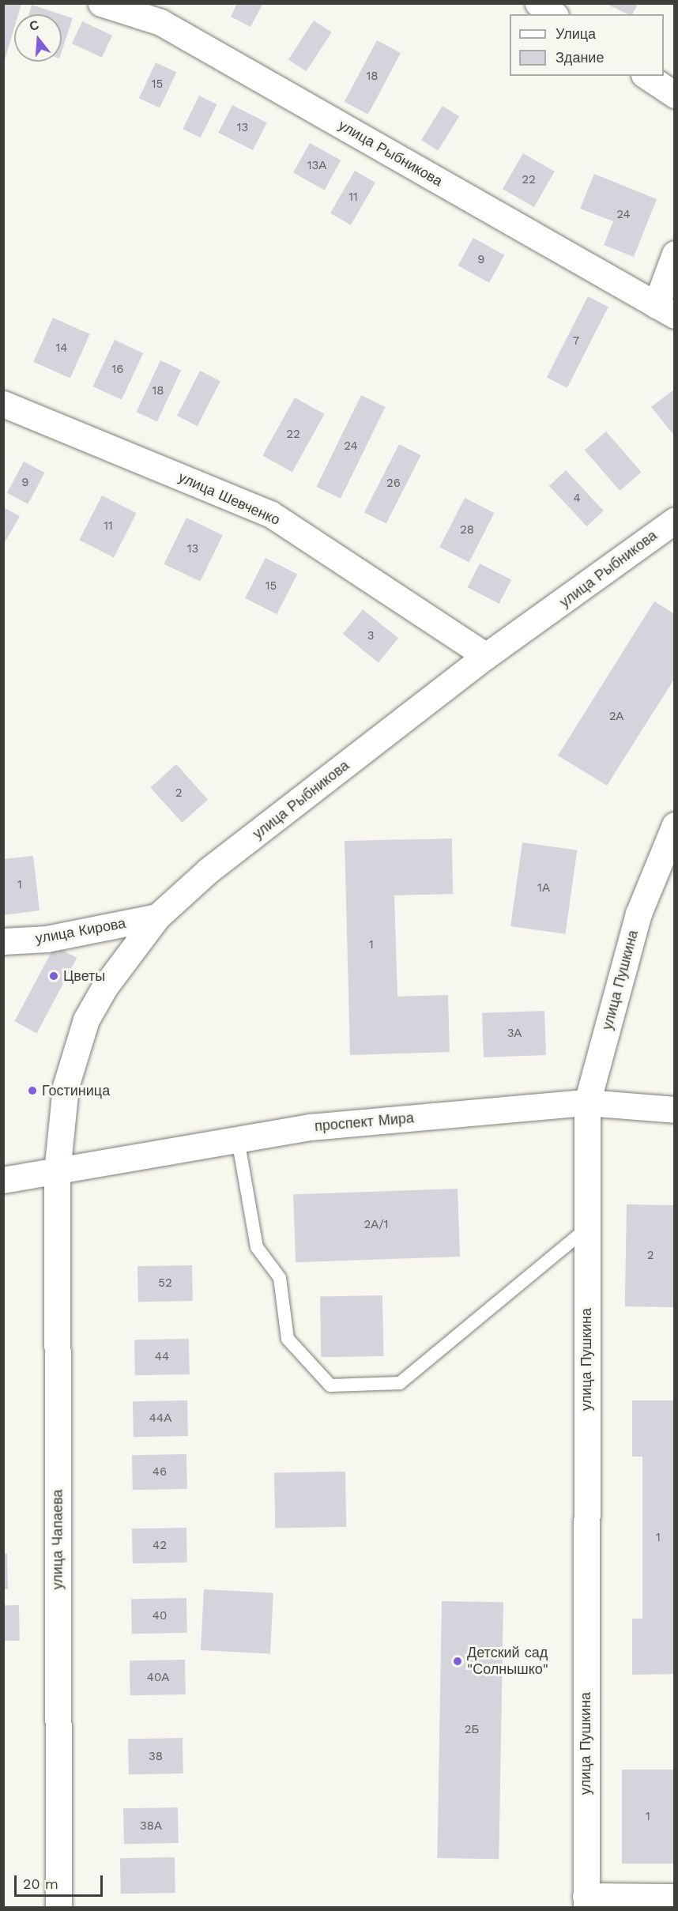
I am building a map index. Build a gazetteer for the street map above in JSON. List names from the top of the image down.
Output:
{
  "streets": {
    "street": [
      "улица Рыбникова",
      "улица Шевченко",
      "улица Кирова",
      "улица Пушкина",
      "проспект Мира",
      "улица Чапаева"
    ]
  },
  "crossings": [
    ["улица Рыбникова", "улица Шевченко"],
    ["улица Рыбникова", "улица Кирова"],
    ["улица Рыбникова", "проспект Мира"],
    ["улица Рыбникова", "улица Чапаева"],
    ["улица Пушкина", "проспект Мира"],
    ["проспект Мира", "улица Чапаева"]
  ],
  "places": ["Цветы", "Гостиница", "Детский сад \"Солнышко\""],
  "house_numbers": [
    "18",
    "15",
    "13",
    "13А",
    "22",
    "11",
    "24",
    "9",
    "7",
    "14",
    "16",
    "18",
    "22",
    "24",
    "9",
    "26",
    "4",
    "11",
    "28",
    "13",
    "15",
    "3",
    "2А",
    "2",
    "1",
    "1А",
    "1",
    "3А",
    "2А/1",
    "2",
    "52",
    "44",
    "44А",
    "46",
    "1",
    "42",
    "40",
    "40А",
    "2Б",
    "38",
    "1",
    "38А"
  ],
  "legend": ["Улица", "Здание"],
  "scale_bar": "20 m",
  "north": "top"
}
